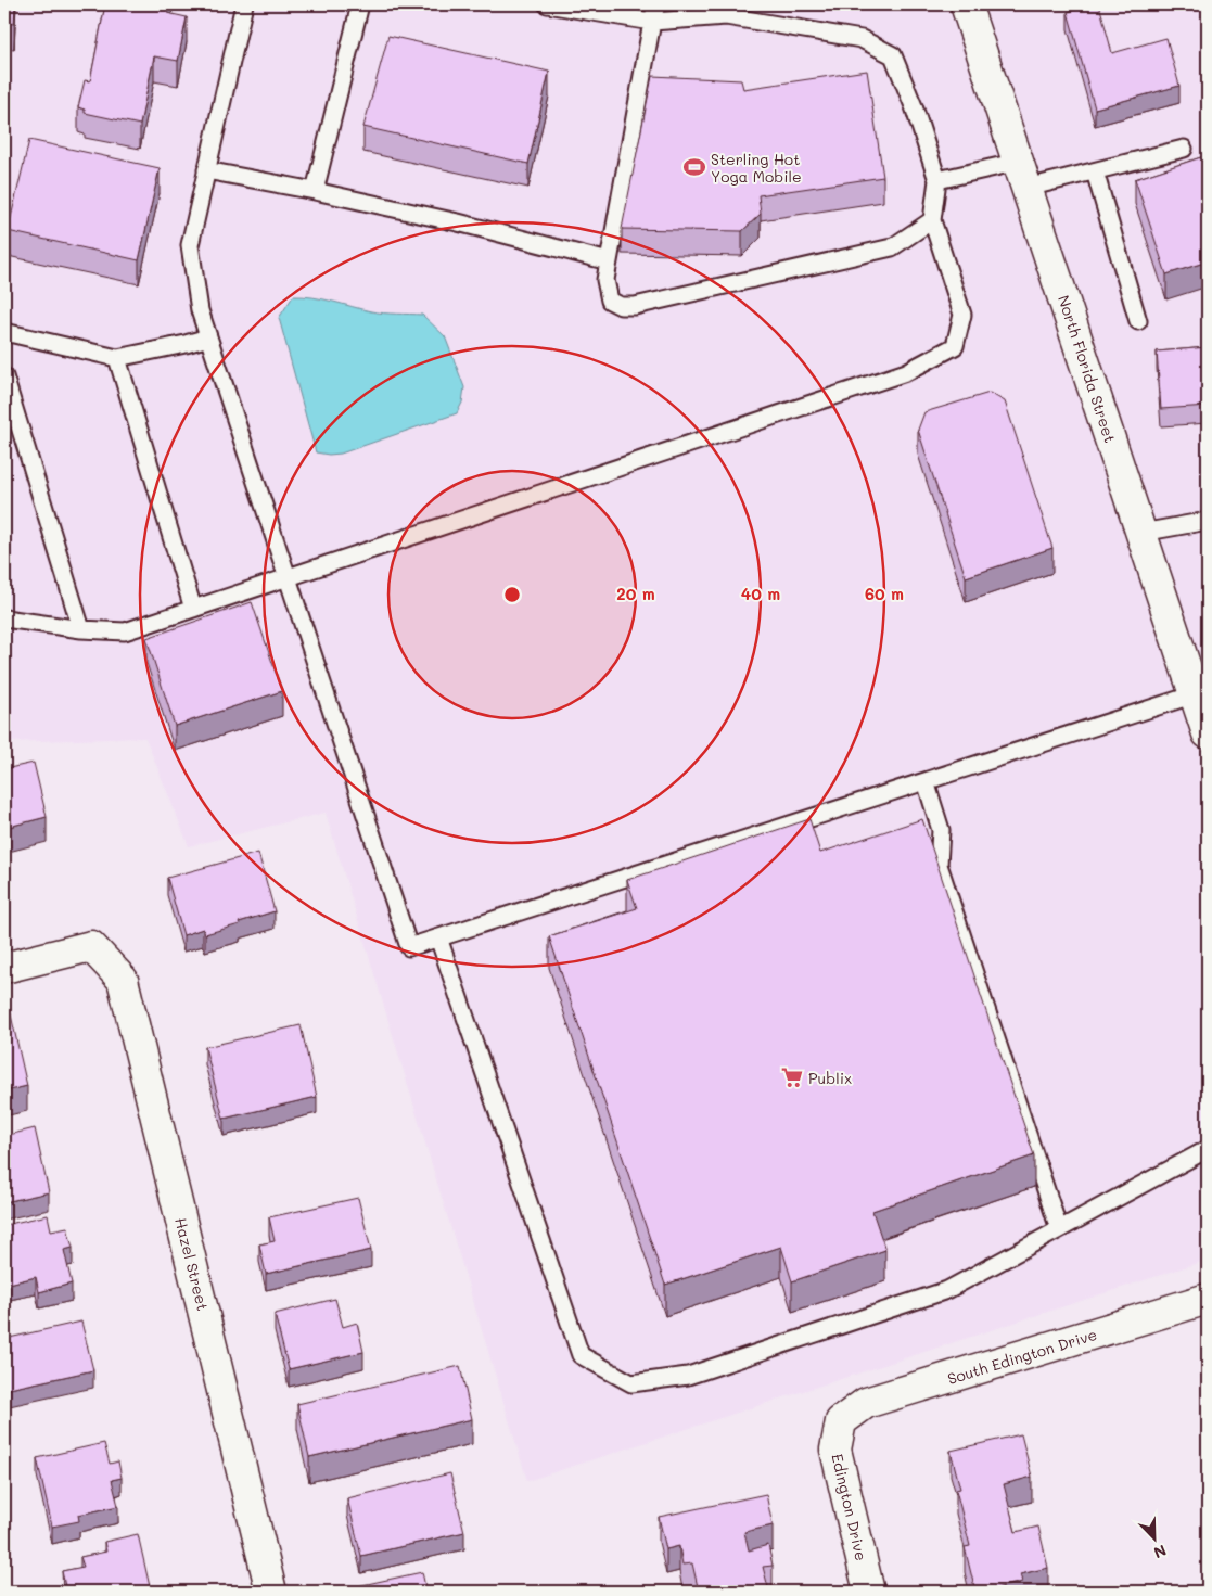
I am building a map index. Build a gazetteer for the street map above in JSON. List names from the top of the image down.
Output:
{
  "streets": {
    "street": [
      "North Florida Street",
      "Hazel Street",
      "South Edington Drive",
      "Edington Drive"
    ]
  },
  "crossings": [
    ["South Edington Drive", "Edington Drive"]
  ],
  "places": {
    "sports": ["Sterling Hot Yoga Mobile"],
    "supermarket": ["Publix"]
  },
  "north": "bottom right",
  "rings": ["20 m", "40 m", "60 m"]
}
